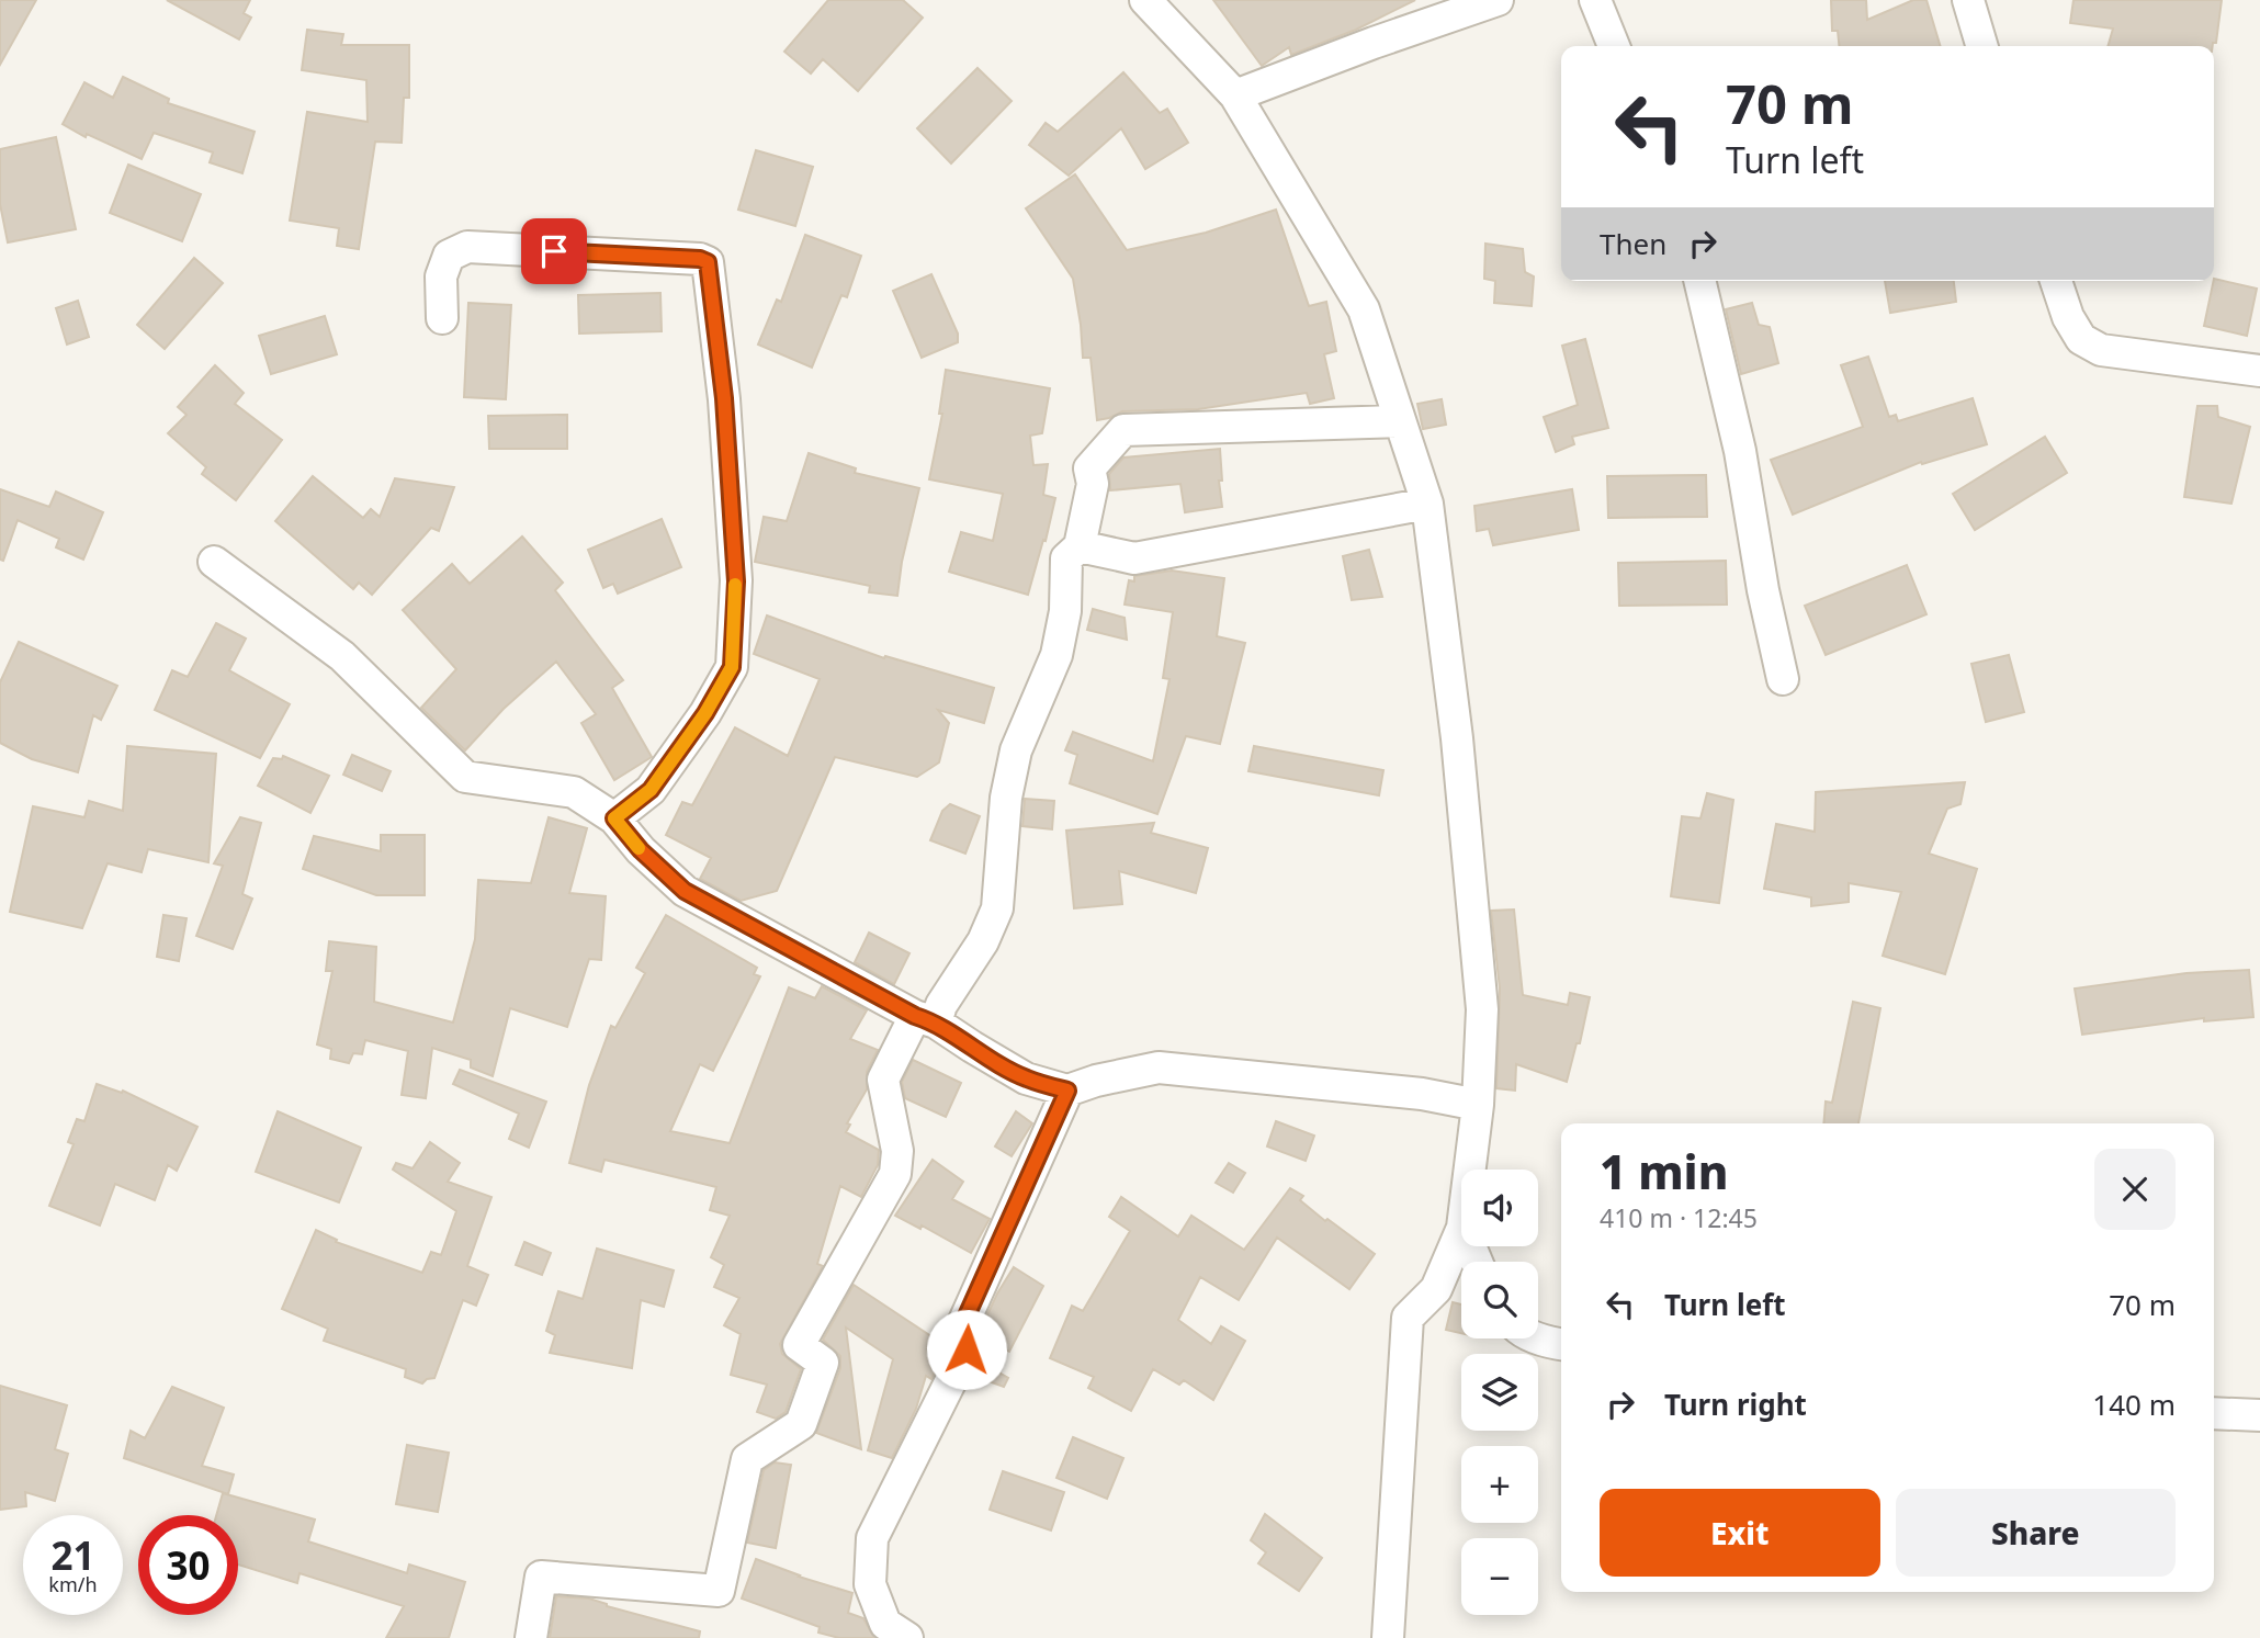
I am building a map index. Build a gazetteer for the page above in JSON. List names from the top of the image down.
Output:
{
  "page": {
    "turn": ["70 m", "Turn left"],
    "then": "Then",
    "heading": ["1 min", "410 m · 12:45"],
    "map_buttons": ["+", "−"],
    "list": [
      {
        "name": "Turn left",
        "value": "70 m"
      },
      {
        "name": "Turn right",
        "value": "140 m"
      }
    ],
    "buttons": ["Exit", "Share"],
    "speed": "21 km/h",
    "limit": "30"
  }
}
